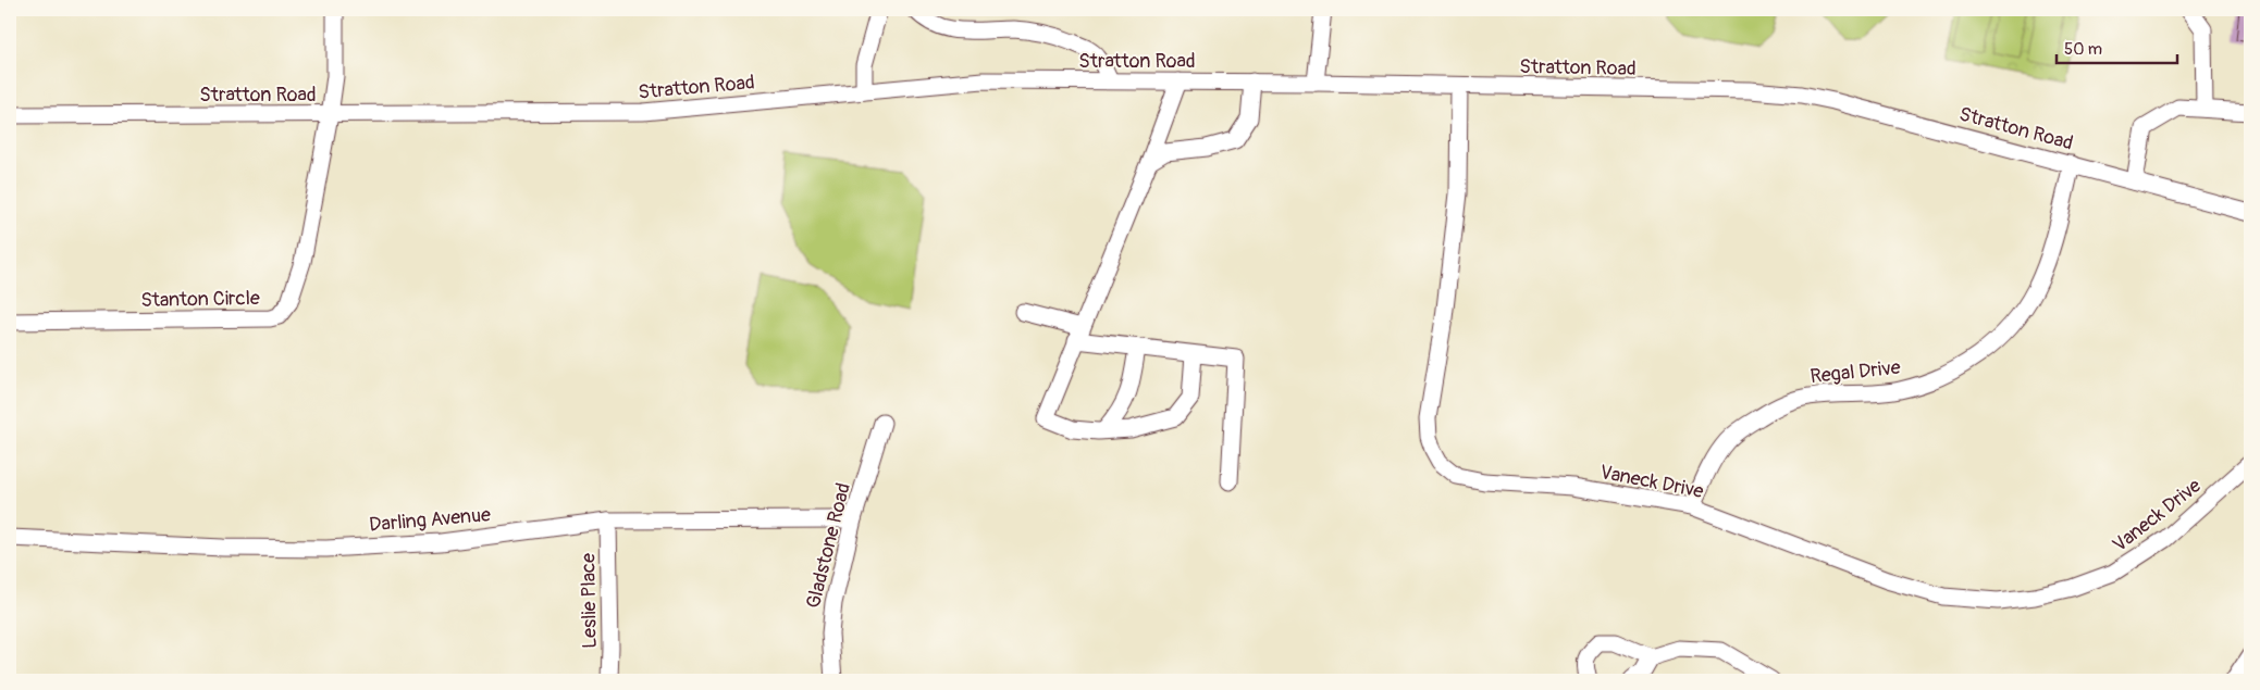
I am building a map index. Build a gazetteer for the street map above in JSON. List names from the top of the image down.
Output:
{
  "streets": {
    "street": [
      "Stratton Road",
      "Stanton Circle",
      "Regal Drive",
      "Vaneck Drive",
      "Darling Avenue",
      "Gladstone Road",
      "Leslie Place"
    ]
  },
  "crossings": [
    ["Stratton Road", "Stanton Circle"],
    ["Stratton Road", "Regal Drive"],
    ["Stratton Road", "Vaneck Drive"],
    ["Regal Drive", "Vaneck Drive"],
    ["Darling Avenue", "Gladstone Road"],
    ["Darling Avenue", "Leslie Place"]
  ],
  "scale_bar": "50 m"
}
